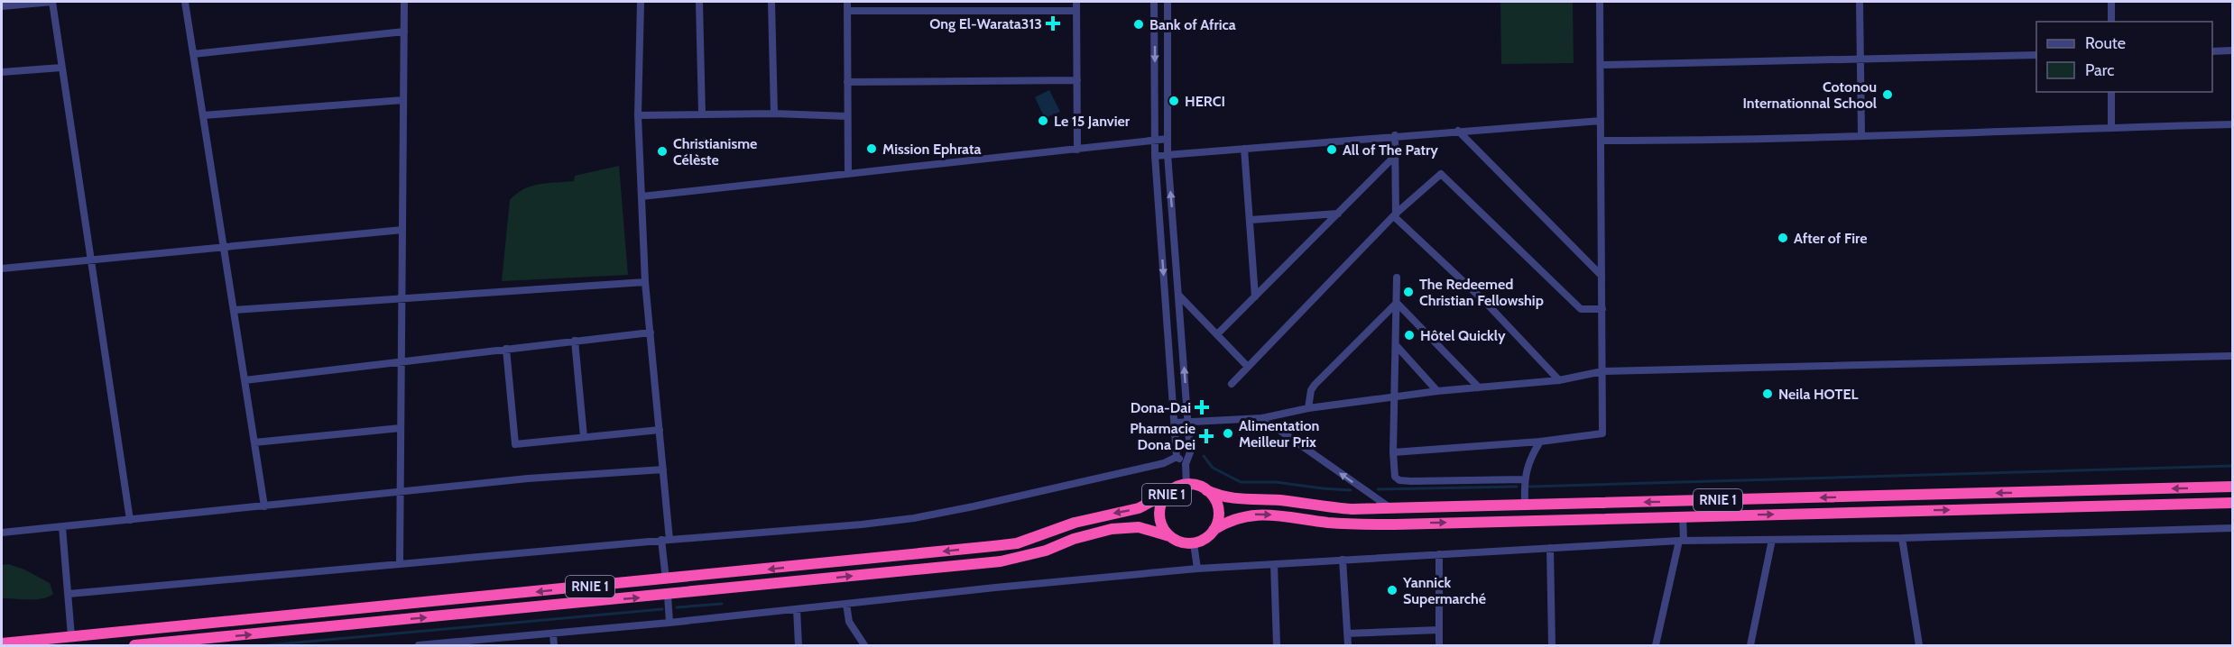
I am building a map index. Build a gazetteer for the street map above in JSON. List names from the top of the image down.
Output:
{
  "streets": {
    "highway": ["RNIE 1"]
  },
  "places": {
    "health": ["Ong El-Warata313", "Dona-Dai", "Pharmacie Dona Dei"],
    "other": [
      "Bank of Africa",
      "Cotonou Internationnal School",
      "HERCI",
      "Le 15 Janvier",
      "Mission Ephrata",
      "All of The Patry",
      "Christianisme Célèste",
      "After of Fire",
      "The Redeemed Christian Fellowship",
      "Hôtel Quickly",
      "Neila HOTEL",
      "Alimentation Meilleur Prix",
      "Yannick Supermarché"
    ]
  },
  "legend": ["Route", "Parc"]
}
